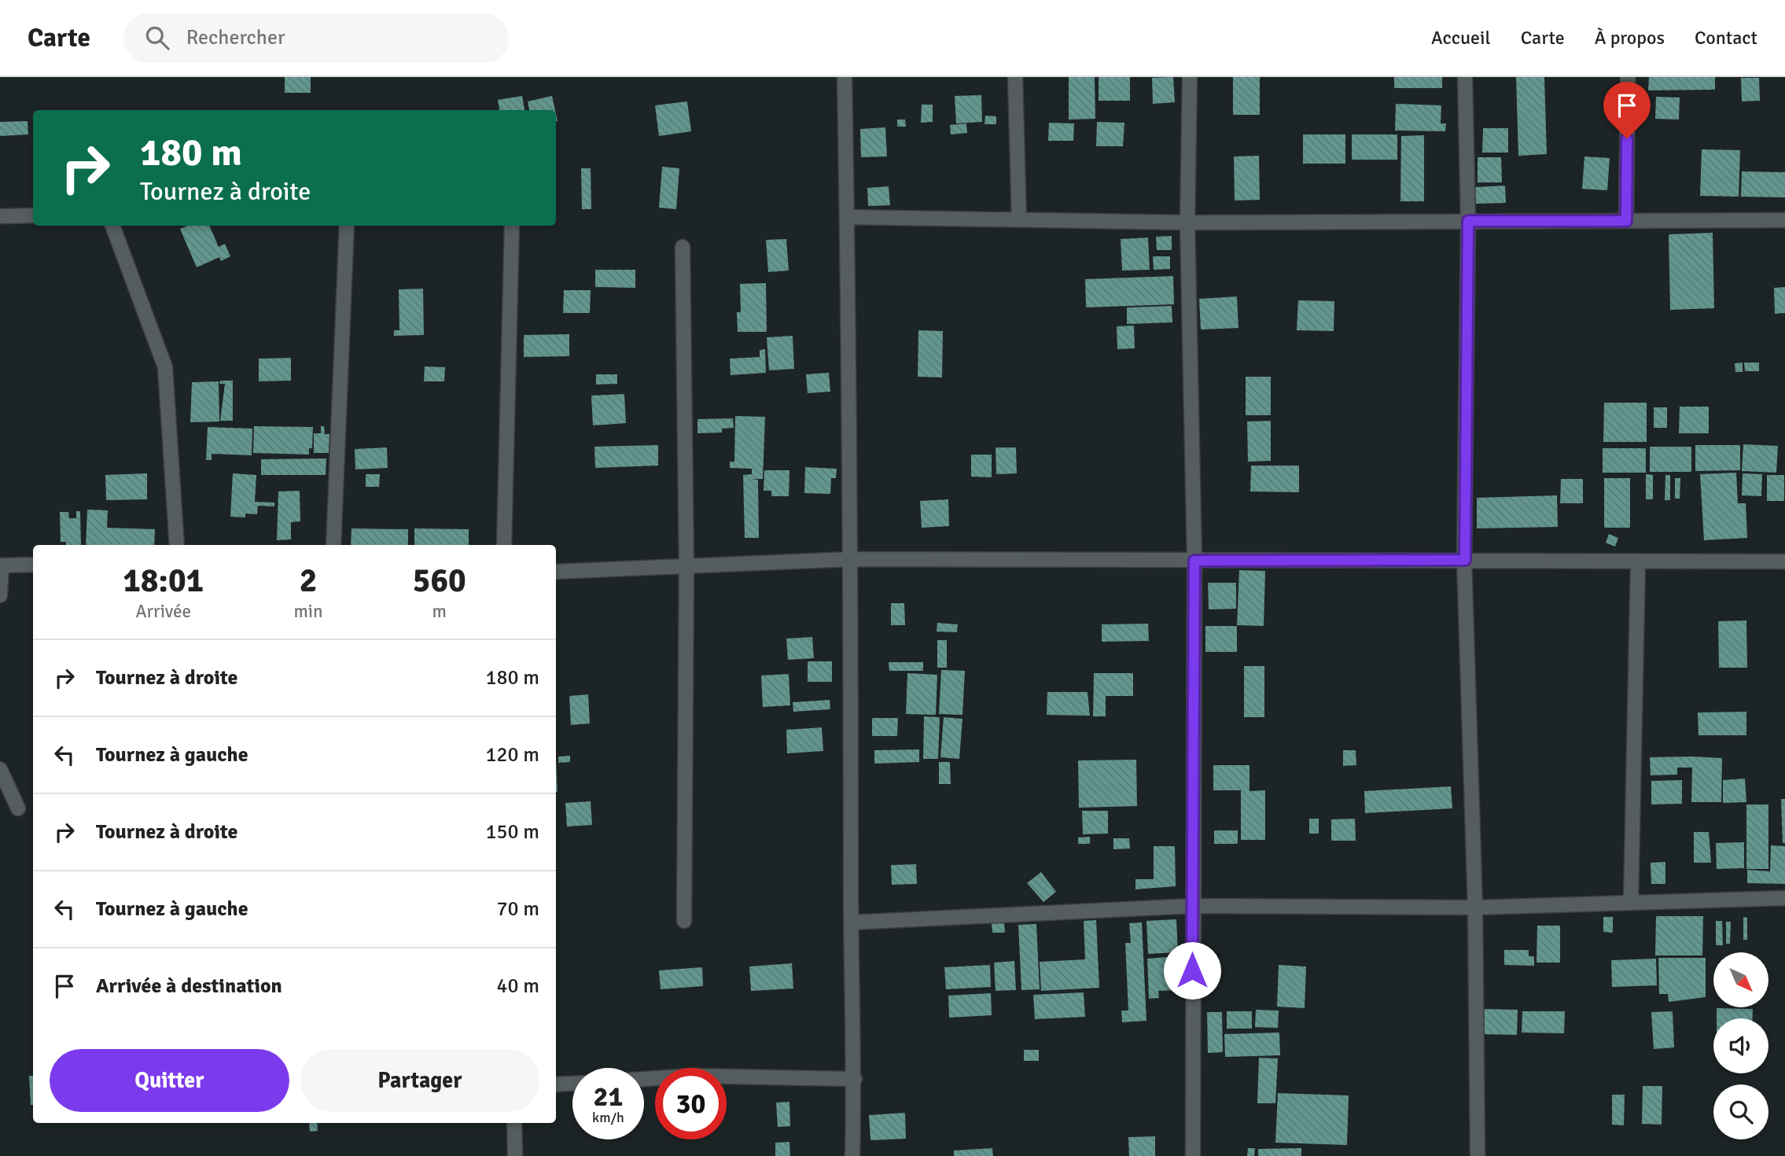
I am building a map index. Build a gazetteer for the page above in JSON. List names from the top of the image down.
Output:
{
  "north": "bottom right",
  "page": {
    "header": "Carte",
    "search": "Rechercher",
    "nav": [
      "Accueil",
      "Carte",
      "À propos",
      "Contact"
    ],
    "turn": ["180 m", "Tournez à droite"],
    "eta": [
      "18:01",
      "Arrivée",
      "2",
      "min",
      "560",
      "m"
    ],
    "list": [
      {
        "name": "Tournez à droite",
        "value": "180 m"
      },
      {
        "name": "Tournez à gauche",
        "value": "120 m"
      },
      {
        "name": "Tournez à droite",
        "value": "150 m"
      },
      {
        "name": "Tournez à gauche",
        "value": "70 m"
      },
      {
        "name": "Arrivée à destination",
        "value": "40 m"
      }
    ],
    "buttons": ["Quitter", "Partager"],
    "speed": "21 km/h",
    "limit": "30"
  }
}
